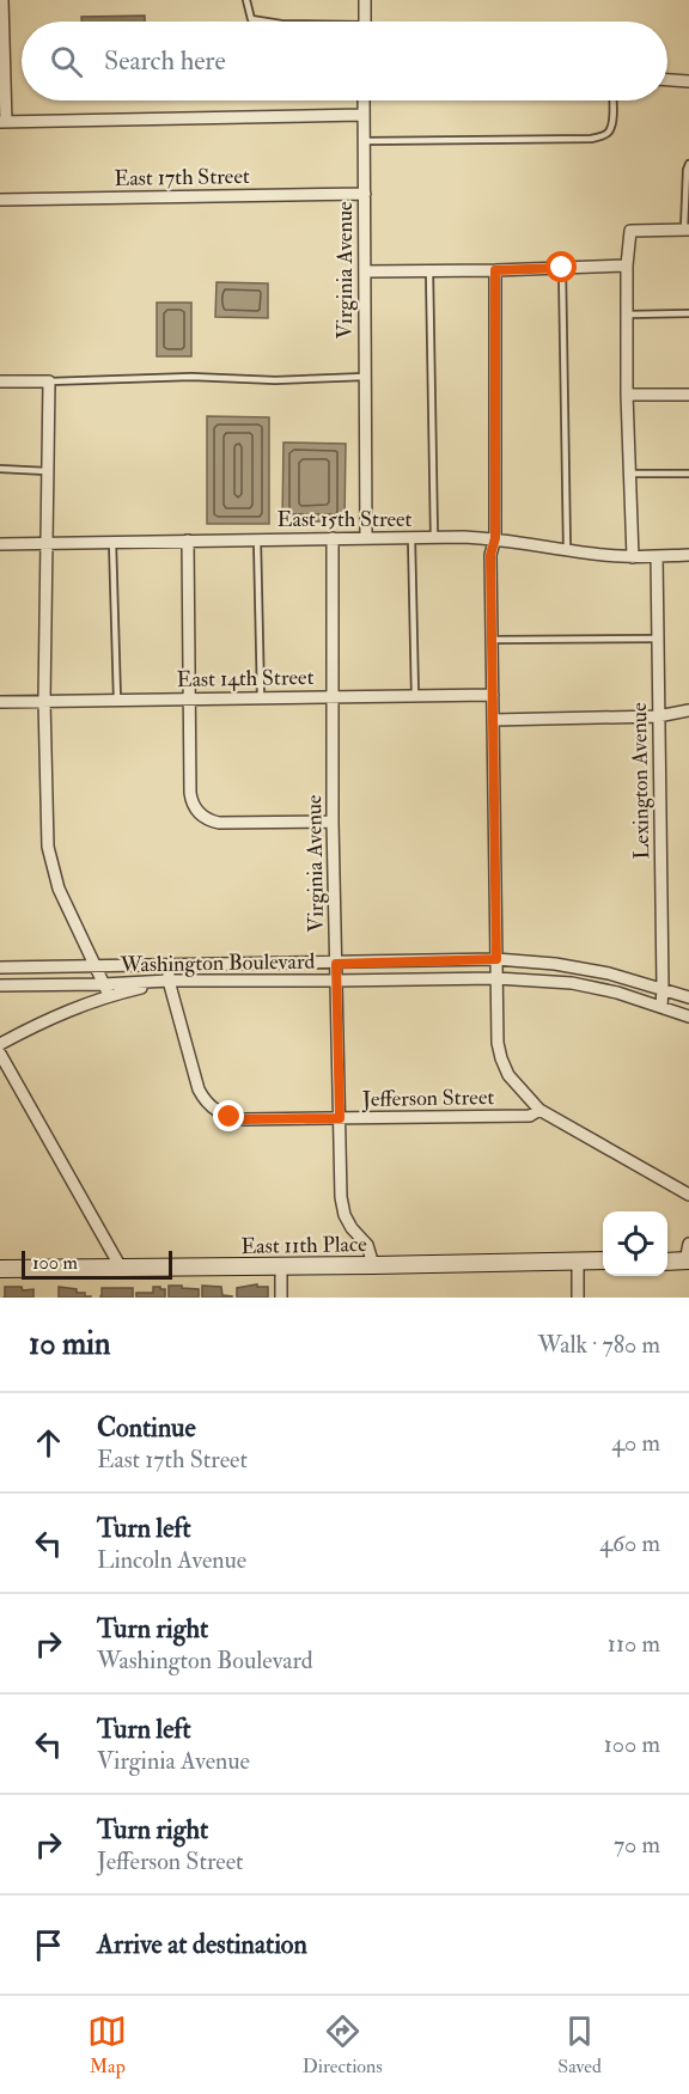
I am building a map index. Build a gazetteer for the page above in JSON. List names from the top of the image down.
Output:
{
  "streets": {
    "street": [
      "East 17th Street",
      "Virginia Avenue",
      "East 15th Street",
      "East 14th Street",
      "Lexington Avenue",
      "Washington Boulevard",
      "Jefferson Street",
      "East 11th Place"
    ]
  },
  "crossings": [
    ["East 17th Street", "Virginia Avenue"],
    ["Virginia Avenue", "East 15th Street"],
    ["Virginia Avenue", "East 14th Street"],
    ["Virginia Avenue", "Washington Boulevard"],
    ["Virginia Avenue", "Jefferson Street"],
    ["Virginia Avenue", "East 11th Place"],
    ["East 15th Street", "Lexington Avenue"],
    ["Lexington Avenue", "Washington Boulevard"],
    ["Washington Boulevard", "Jefferson Street"]
  ],
  "scale_bar": "100 m",
  "page": {
    "search": "Search here",
    "scale": "100 m",
    "heading": ["10 min", "Walk · 780 m"],
    "list": [
      ["Continue", "East 17th Street", "40 m"],
      ["Turn left", "Lincoln Avenue", "460 m"],
      ["Turn right", "Washington Boulevard", "110 m"],
      ["Turn left", "Virginia Avenue", "100 m"],
      ["Turn right", "Jefferson Street", "70 m"],
      "Arrive at destination"
    ],
    "nav": ["Map", "Directions", "Saved"]
  }
}
